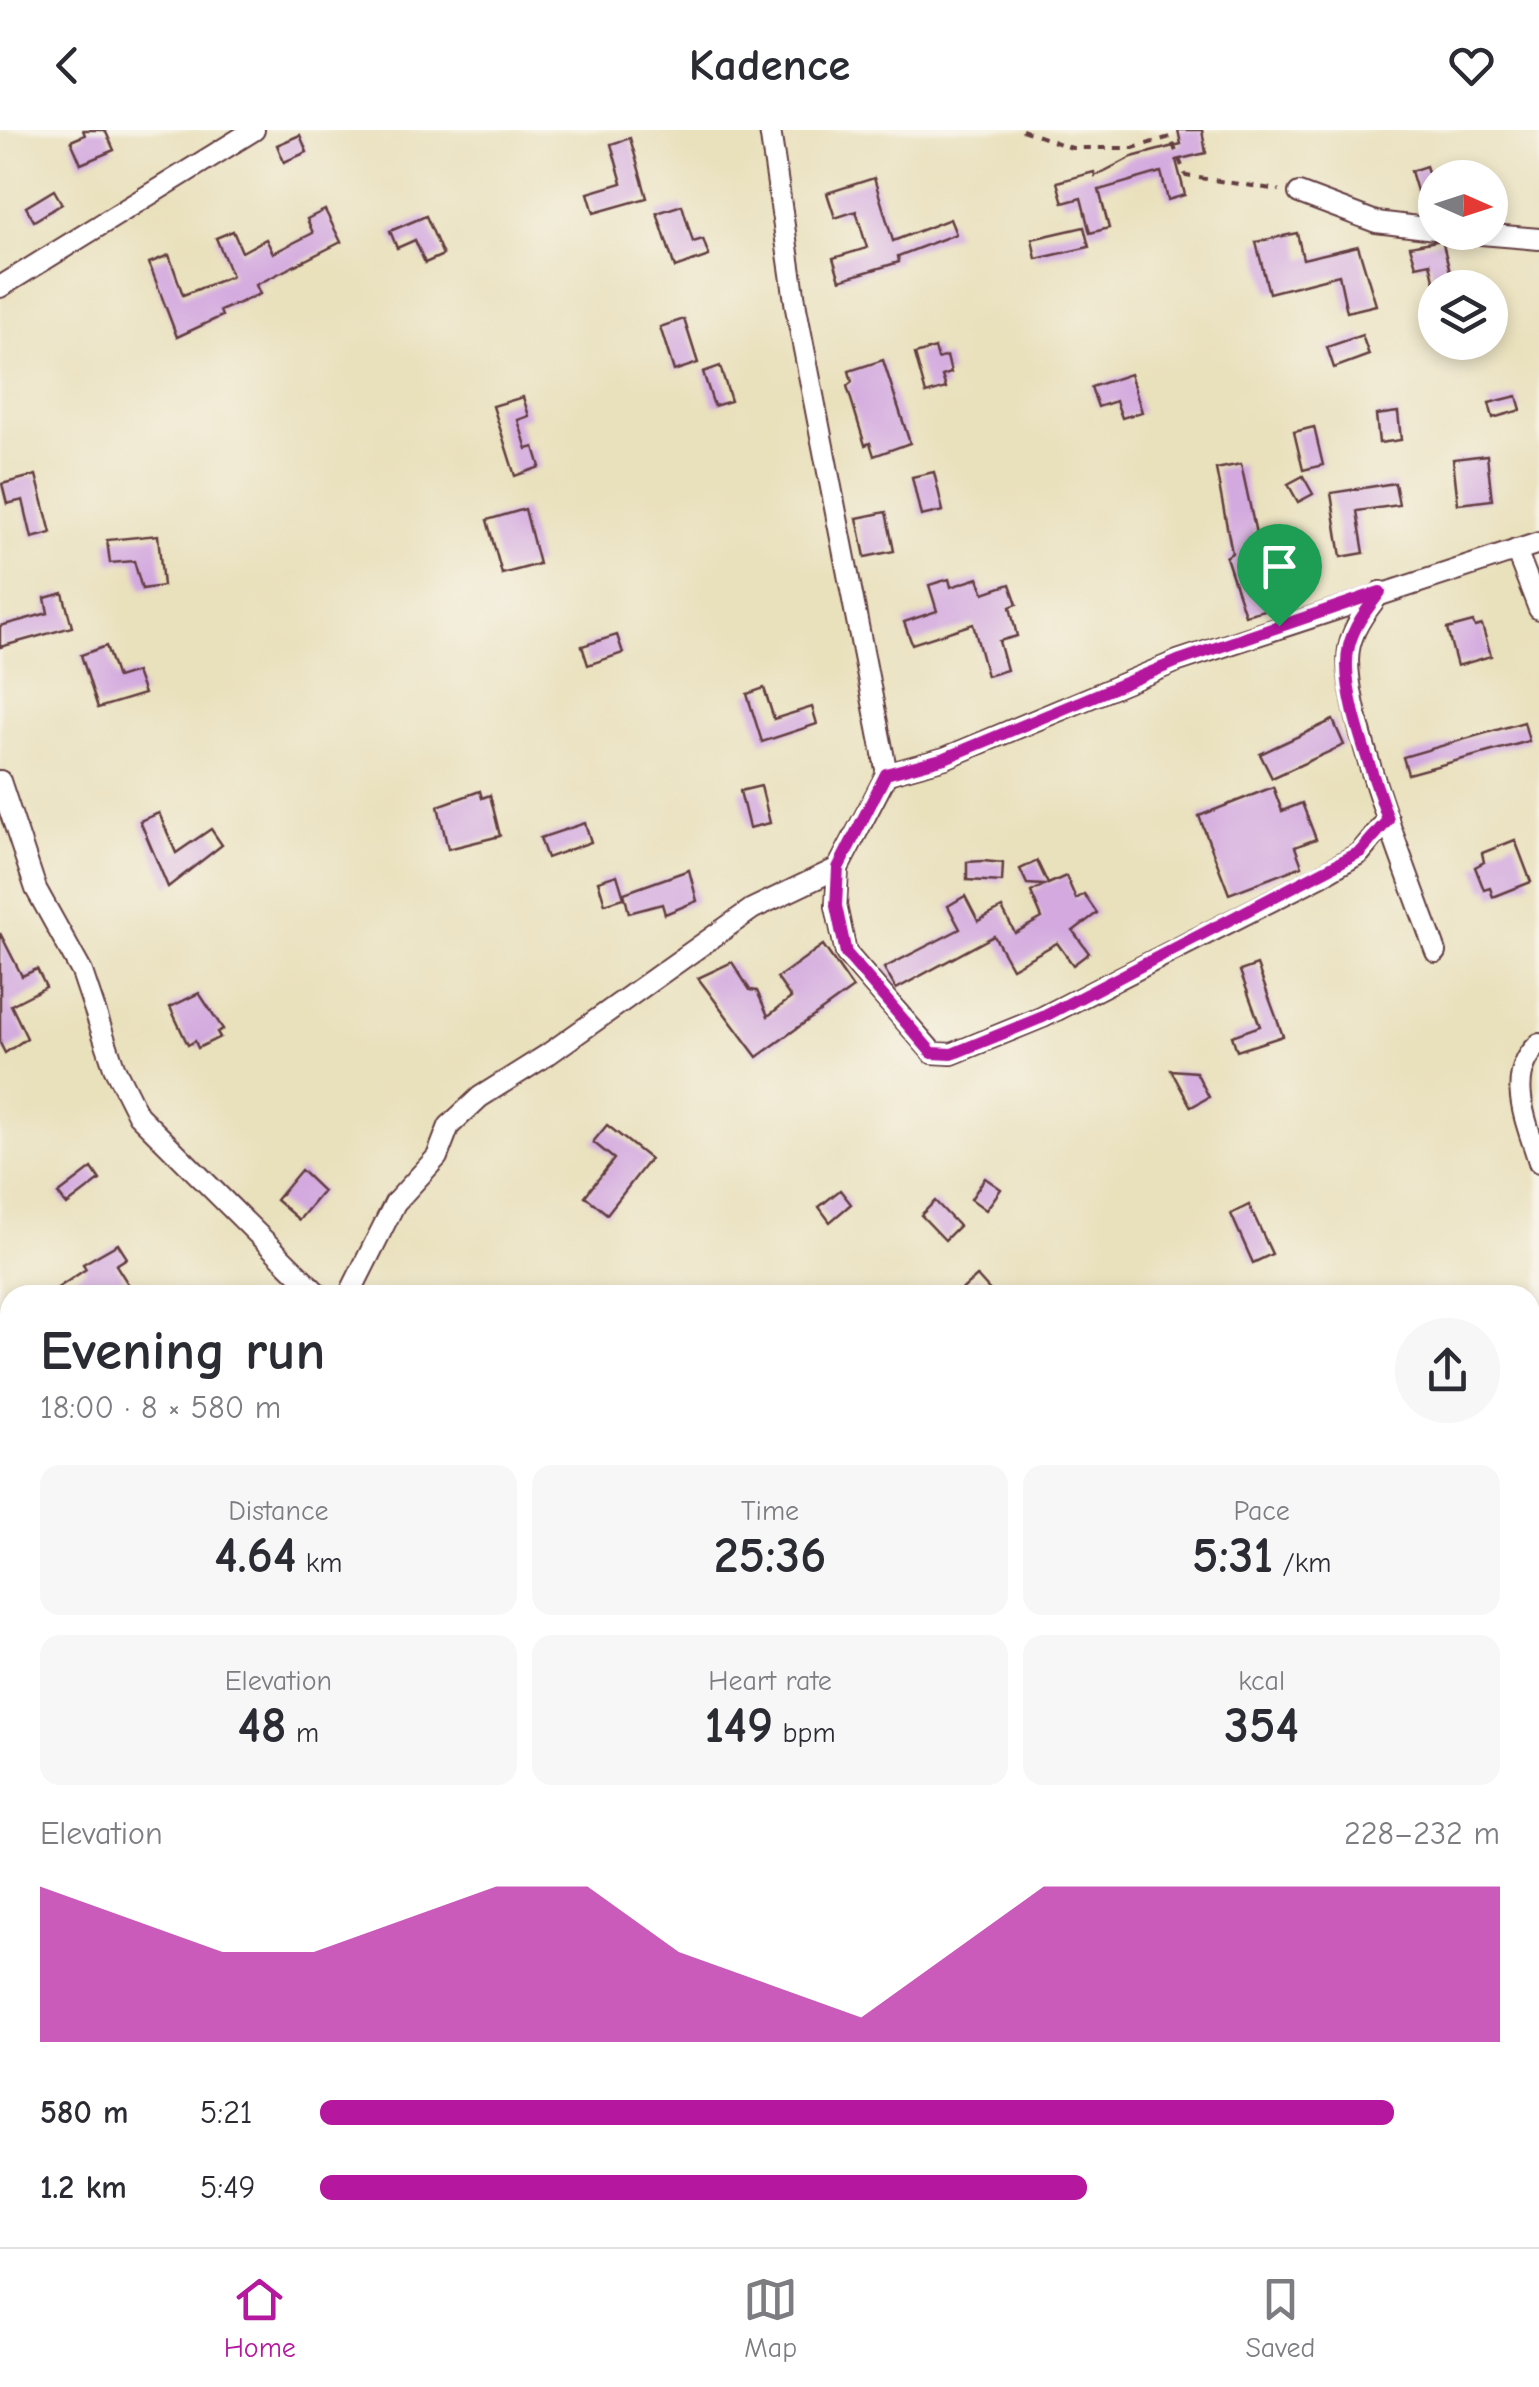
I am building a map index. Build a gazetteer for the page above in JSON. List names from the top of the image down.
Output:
{
  "north": "right",
  "page": {
    "header": "Kadence",
    "heading": ["Evening run", "18:00 · 8 × 580 m"],
    "stats": [
      ["Distance", "4.64 km"],
      ["Time", "25:36"],
      ["Pace", "5:31 /km"],
      ["Elevation", "48 m"],
      ["Heart rate", "149 bpm"],
      ["kcal", "354"]
    ],
    "chart": ["Elevation", "228–232 m"],
    "list": [
      {
        "name": "580 m",
        "note": "5:21"
      },
      {
        "name": "1.2 km",
        "note": "5:49"
      }
    ],
    "tabs": ["Home", "Map", "Saved"]
  }
}
